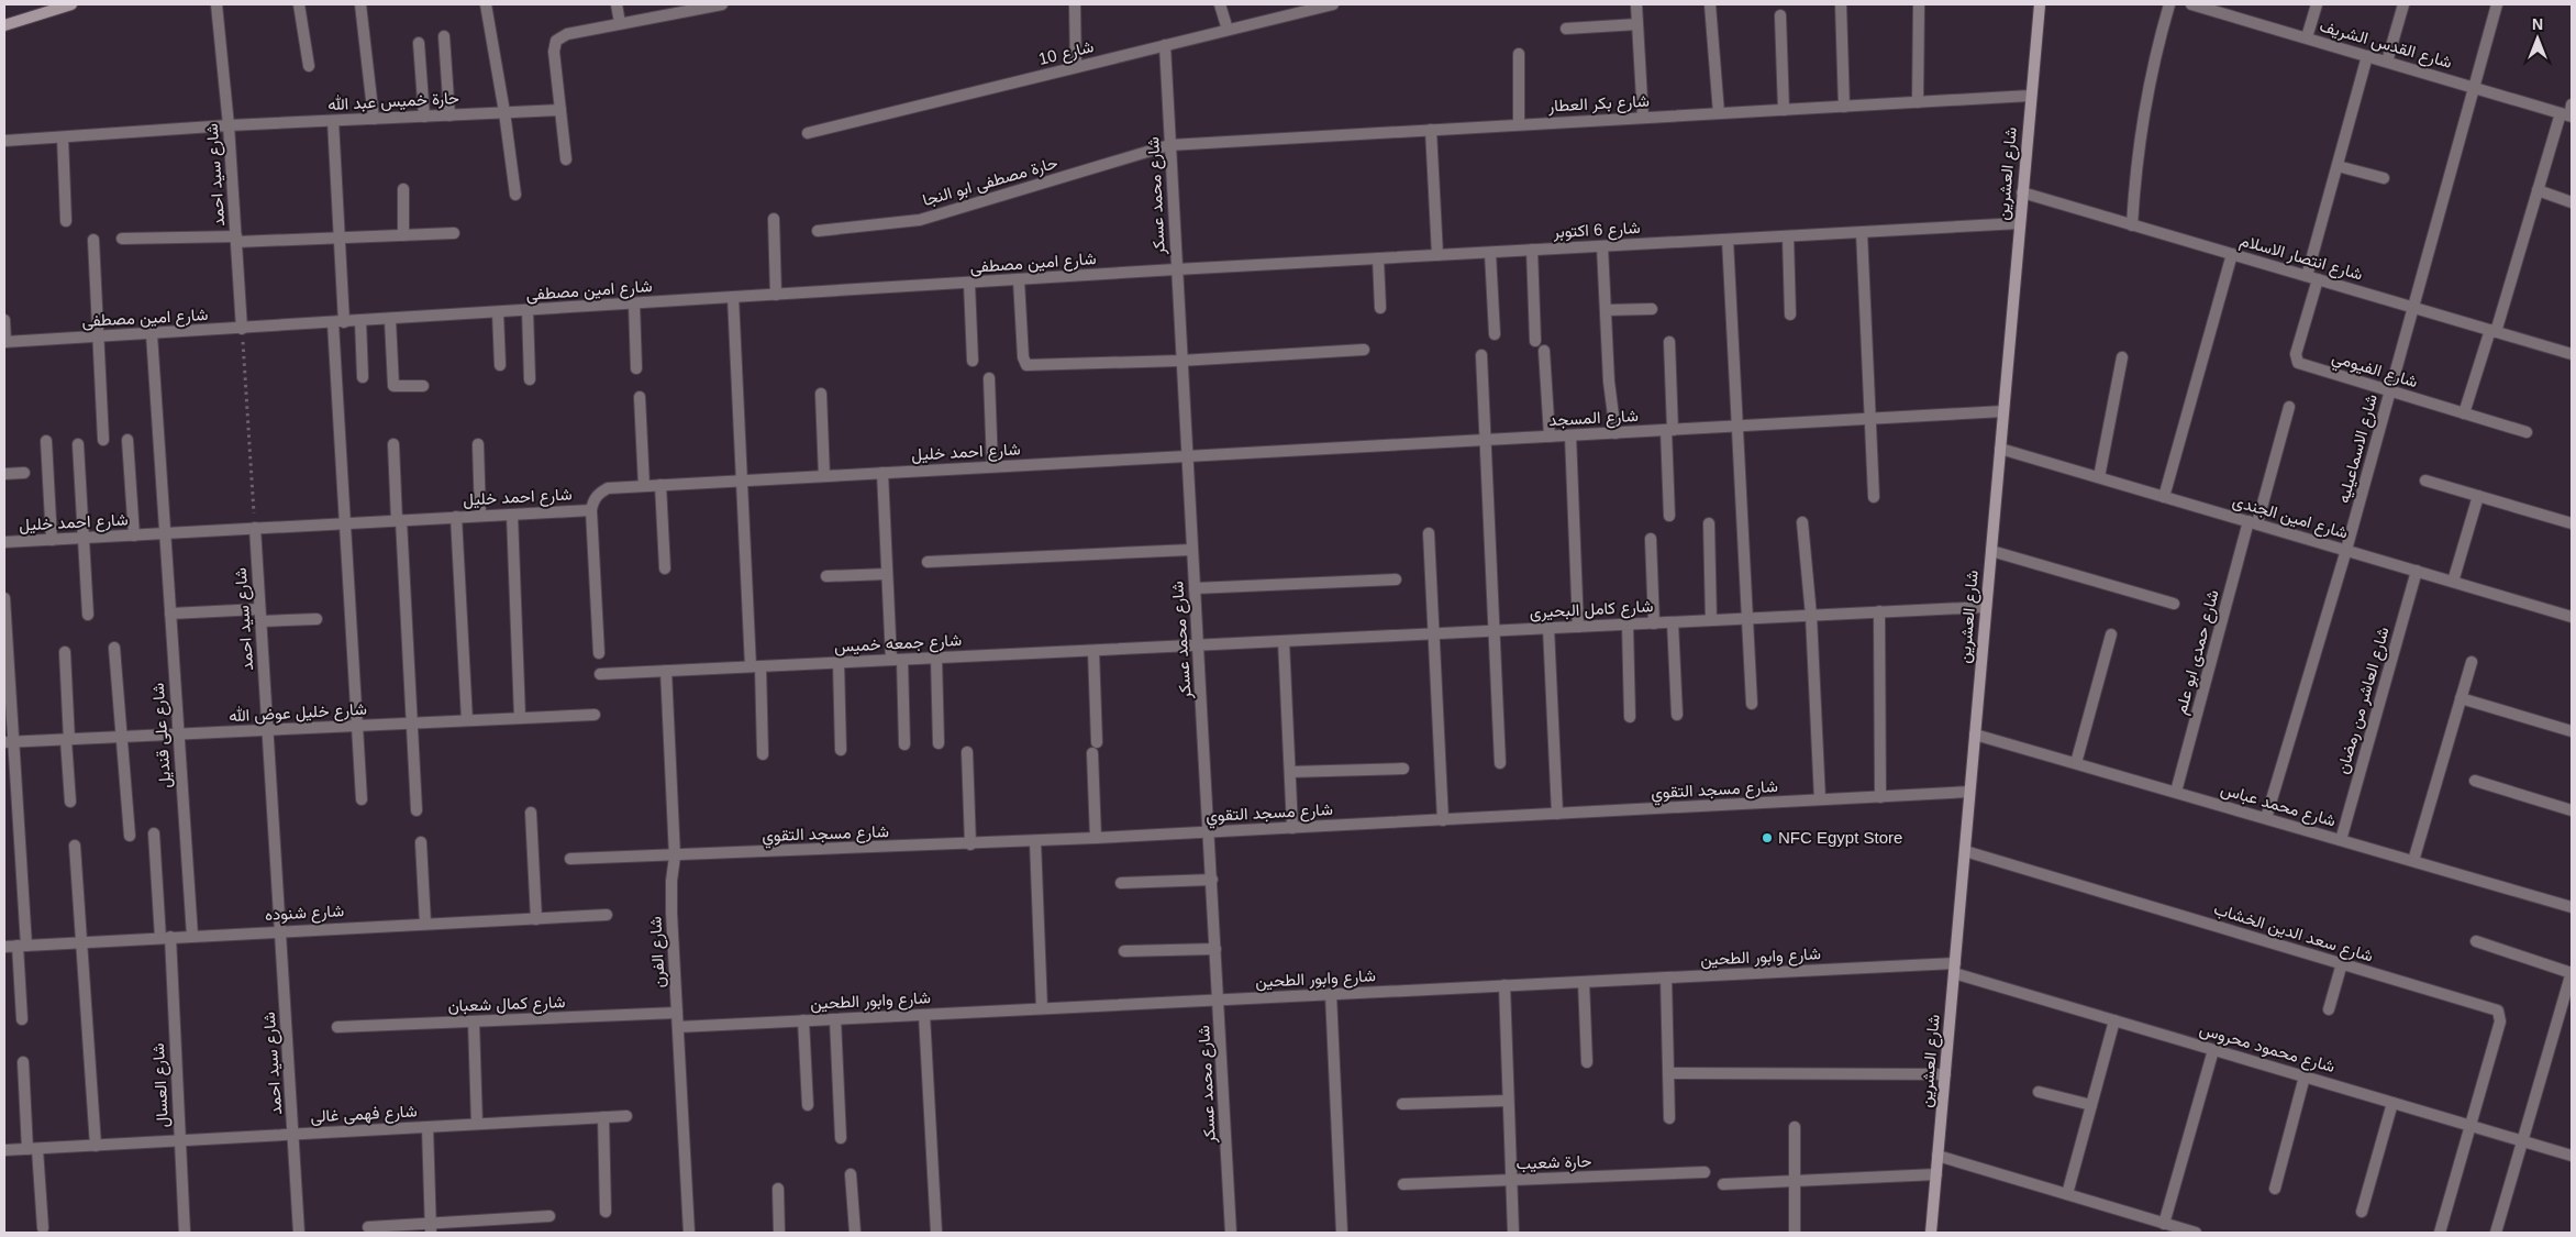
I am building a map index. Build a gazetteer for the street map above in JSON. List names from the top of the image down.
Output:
{
  "streets": {
    "main road": ["شارع العشرين"],
    "street": [
      "شارع القدس الشريف",
      "شارع 10",
      "حارة خميس عبد الله",
      "شارع بكر العطار",
      "شارع سيد احمد",
      "حارة مصطفى ابو النجا",
      "شارع محمد عسكر",
      "شارع 6 اكتوبر",
      "شارع انتصار الاسلام",
      "شارع امين مصطفى",
      "شارع الفيومي",
      "شارع المسجد",
      "شارع الاسماعيليه",
      "شارع احمد خليل",
      "شارع امين الجندى",
      "شارع كامل البحيرى",
      "شارع جمعه خميس",
      "شارع حمدى ابو علم",
      "شارع العاشر من رمضان",
      "شارع خليل عوض الله",
      "شارع على قنديل",
      "شارع مسجد التقوي",
      "شارع محمد عباس",
      "شارع شنوده",
      "شارع سعد الدين الخشاب",
      "شارع الفرن",
      "شارع وابور الطحين",
      "شارع كمال شعبان",
      "شارع محمود محروس",
      "شارع العسال",
      "شارع فهمى غالى",
      "حارة شعيب"
    ]
  },
  "crossings": [
    ["شارع القدس الشريف", "شارع الاسماعيليه"],
    ["شارع 10", "شارع محمد عسكر"],
    ["حارة خميس عبد الله", "شارع سيد احمد"],
    ["شارع بكر العطار", "شارع العشرين"],
    ["شارع بكر العطار", "حارة مصطفى ابو النجا"],
    ["شارع بكر العطار", "شارع محمد عسكر"],
    ["شارع العشرين", "شارع 6 اكتوبر"],
    ["شارع العشرين", "شارع انتصار الاسلام"],
    ["شارع العشرين", "شارع المسجد"],
    ["شارع العشرين", "شارع امين الجندى"],
    ["شارع العشرين", "شارع كامل البحيرى"],
    ["شارع العشرين", "شارع مسجد التقوي"],
    ["شارع العشرين", "شارع محمد عباس"],
    ["شارع العشرين", "شارع سعد الدين الخشاب"],
    ["شارع العشرين", "شارع وابور الطحين"],
    ["شارع العشرين", "شارع محمود محروس"],
    ["شارع سيد احمد", "شارع امين مصطفى"],
    ["شارع سيد احمد", "شارع احمد خليل"],
    ["شارع سيد احمد", "شارع خليل عوض الله"],
    ["شارع سيد احمد", "شارع شنوده"],
    ["شارع سيد احمد", "شارع فهمى غالى"],
    ["حارة مصطفى ابو النجا", "شارع محمد عسكر"],
    ["شارع محمد عسكر", "شارع 6 اكتوبر"],
    ["شارع محمد عسكر", "شارع امين مصطفى"],
    ["شارع محمد عسكر", "شارع المسجد"],
    ["شارع محمد عسكر", "شارع احمد خليل"],
    ["شارع محمد عسكر", "شارع كامل البحيرى"],
    ["شارع محمد عسكر", "شارع جمعه خميس"],
    ["شارع محمد عسكر", "شارع مسجد التقوي"],
    ["شارع محمد عسكر", "شارع وابور الطحين"],
    ["شارع 6 اكتوبر", "شارع امين مصطفى"],
    ["شارع انتصار الاسلام", "شارع الفيومي"],
    ["شارع انتصار الاسلام", "شارع الاسماعيليه"],
    ["شارع امين مصطفى", "شارع على قنديل"],
    ["شارع الفيومي", "شارع الاسماعيليه"],
    ["شارع المسجد", "شارع احمد خليل"],
    ["شارع الاسماعيليه", "شارع امين الجندى"],
    ["شارع الاسماعيليه", "شارع محمد عباس"],
    ["شارع احمد خليل", "شارع على قنديل"],
    ["شارع امين الجندى", "شارع حمدى ابو علم"],
    ["شارع امين الجندى", "شارع العاشر من رمضان"],
    ["شارع كامل البحيرى", "شارع جمعه خميس"],
    ["شارع جمعه خميس", "شارع الفرن"],
    ["شارع حمدى ابو علم", "شارع محمد عباس"],
    ["شارع العاشر من رمضان", "شارع محمد عباس"],
    ["شارع خليل عوض الله", "شارع على قنديل"],
    ["شارع على قنديل", "شارع شنوده"],
    ["شارع مسجد التقوي", "شارع الفرن"],
    ["شارع شنوده", "شارع العسال"],
    ["شارع سعد الدين الخشاب", "شارع محمود محروس"],
    ["شارع الفرن", "شارع وابور الطحين"],
    ["شارع الفرن", "شارع كمال شعبان"],
    ["شارع وابور الطحين", "شارع محمود محروس"],
    ["شارع العسال", "شارع فهمى غالى"]
  ],
  "places": ["NFC Egypt Store"],
  "north": "top"
}
